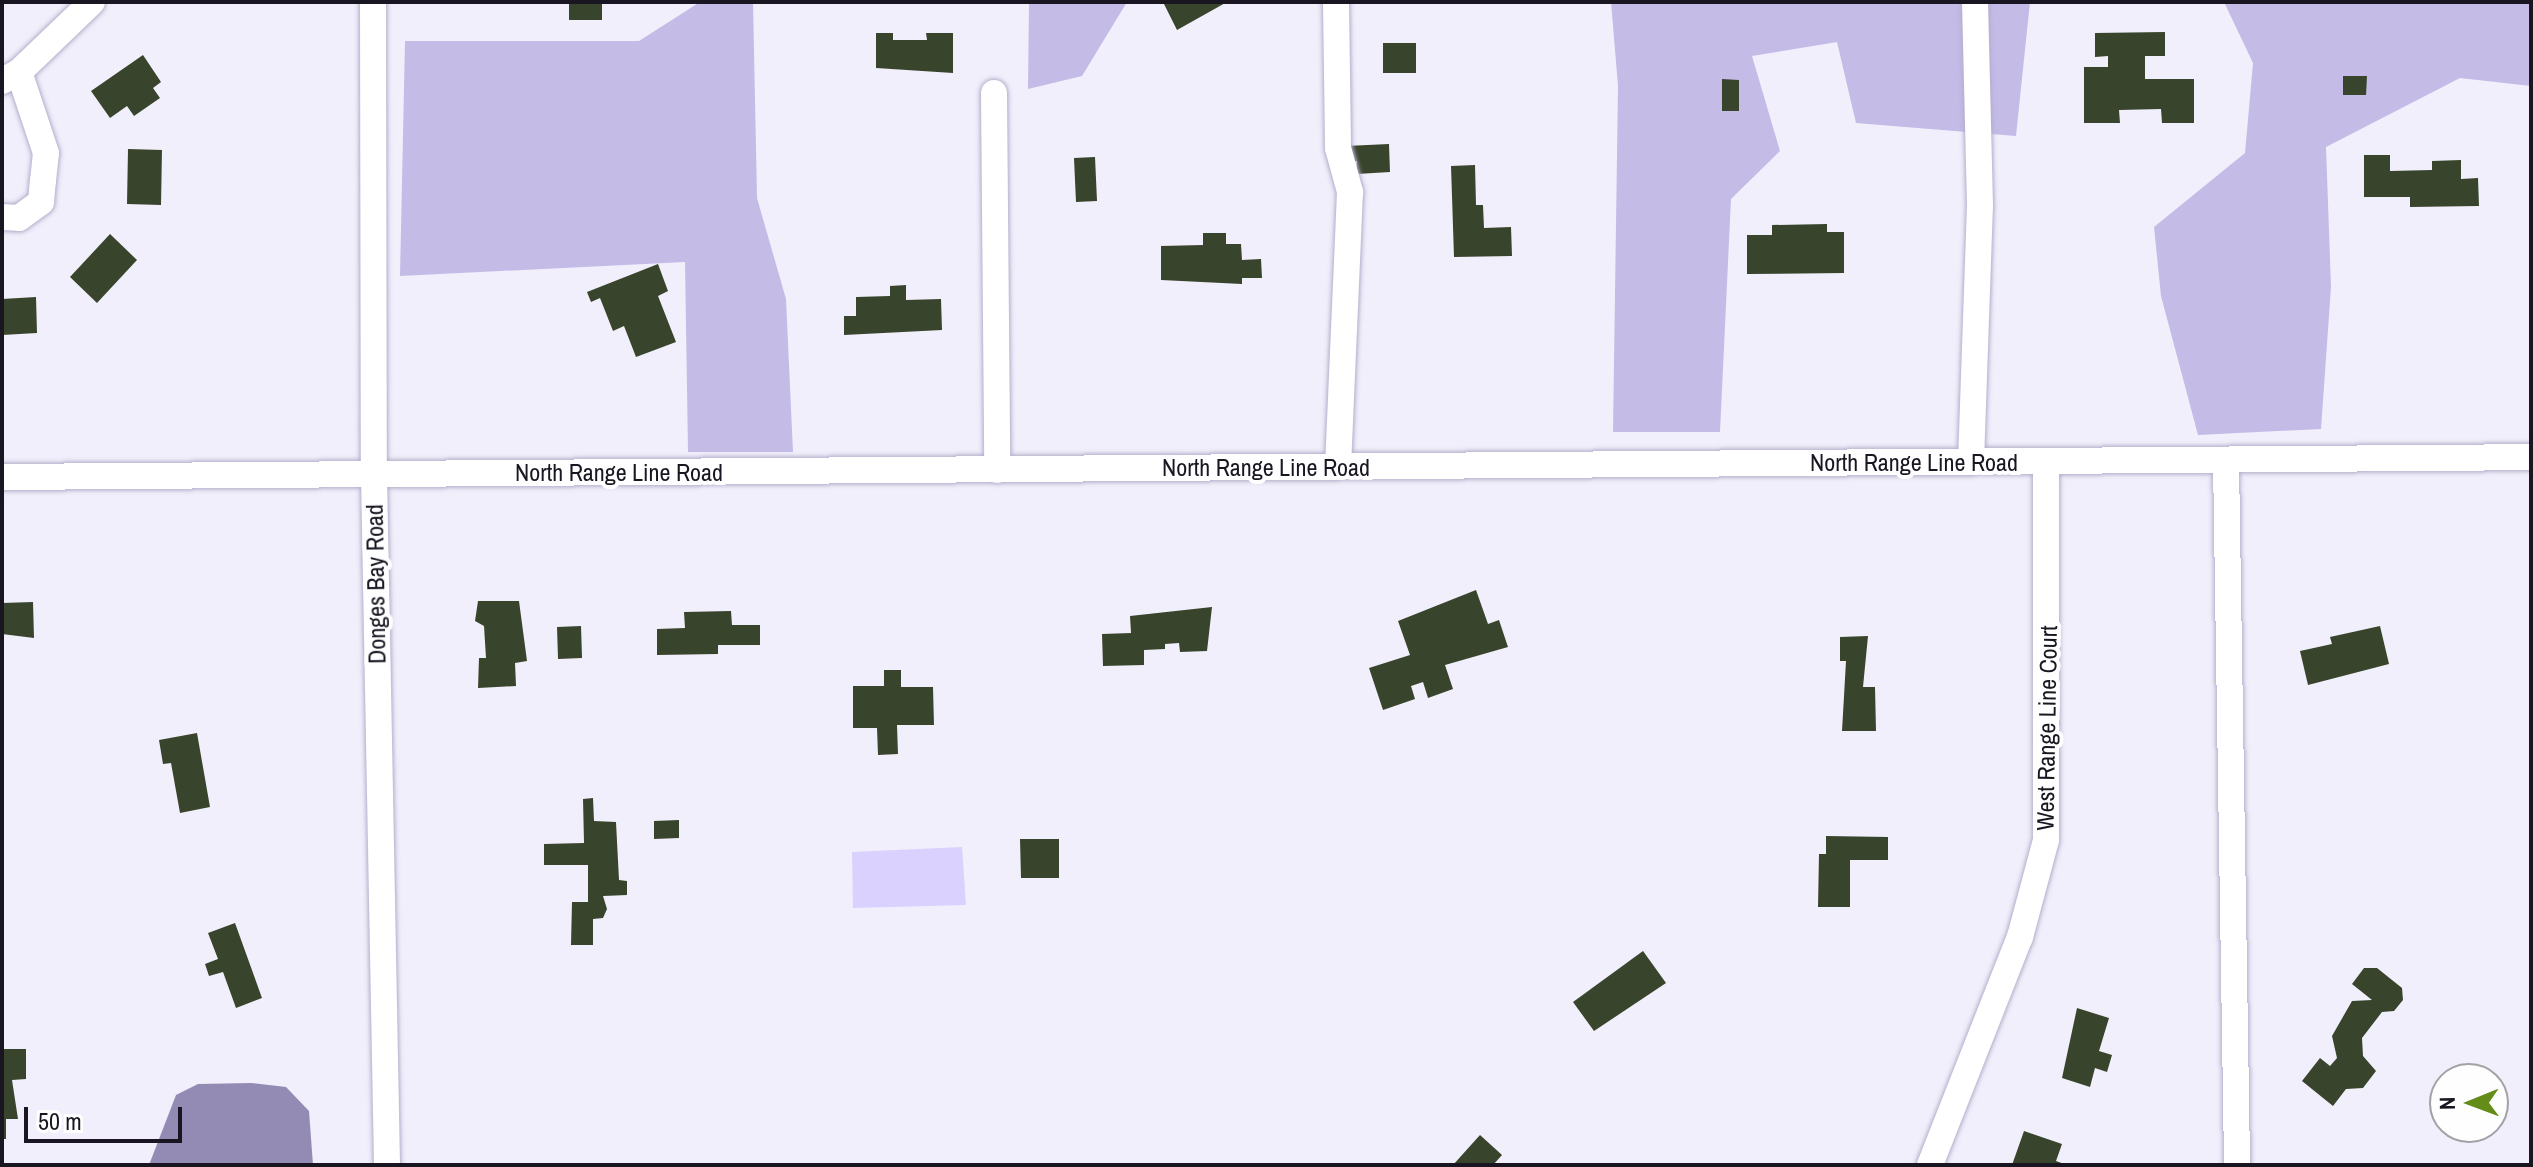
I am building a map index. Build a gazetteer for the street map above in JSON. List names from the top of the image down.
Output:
{
  "streets": {
    "street": ["North Range Line Road", "Donges Bay Road", "West Range Line Court"]
  },
  "crossings": [
    ["North Range Line Road", "Donges Bay Road"],
    ["North Range Line Road", "West Range Line Court"]
  ],
  "scale_bar": "50 m",
  "north": "left"
}
